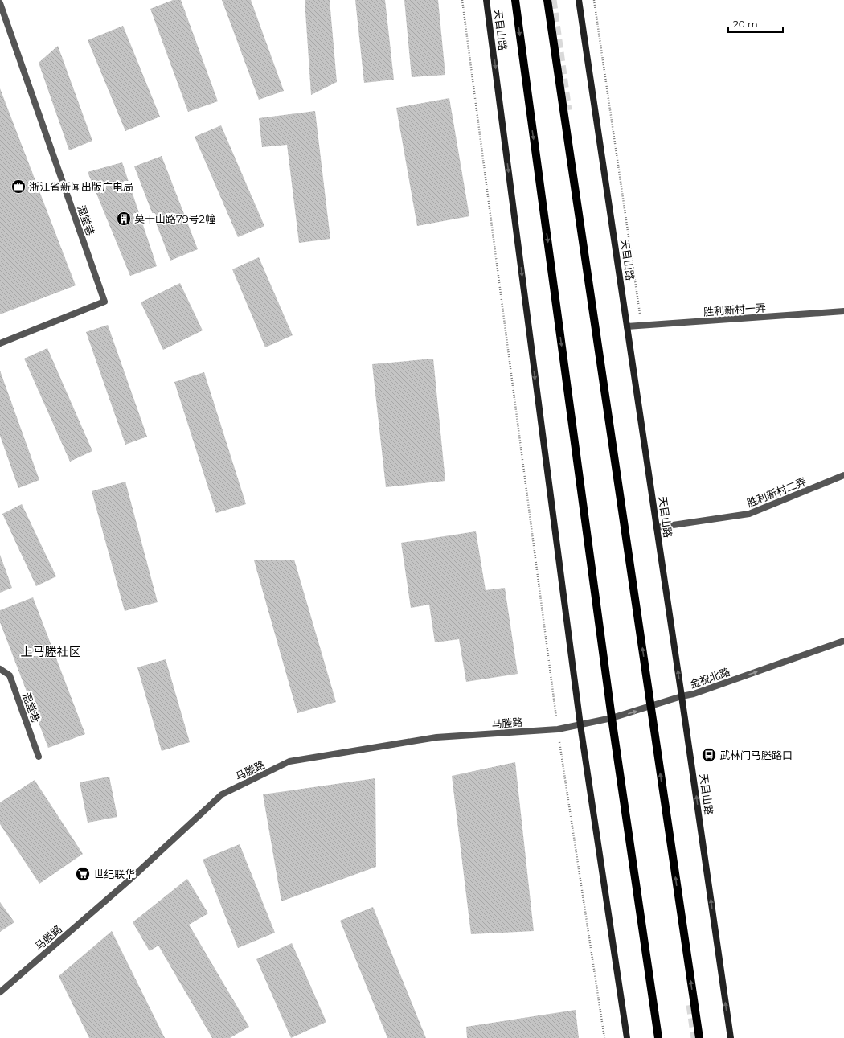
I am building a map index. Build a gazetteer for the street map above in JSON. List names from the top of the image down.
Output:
{
  "streets": {
    "main road": ["天目山路"],
    "street": [
      "混堂巷",
      "胜利新村一弄",
      "胜利新村二弄",
      "金祝北路",
      "马塍路"
    ]
  },
  "crossings": [
    ["天目山路", "胜利新村一弄"],
    ["天目山路", "胜利新村二弄"],
    ["天目山路", "金祝北路"],
    ["天目山路", "马塍路"],
    ["金祝北路", "马塍路"]
  ],
  "one_way": ["金祝北路"],
  "districts": ["上马塍社区"],
  "places": {
    "office": ["浙江省新闻出版广电局"],
    "building": ["莫干山路79号2幢"],
    "bus stop": ["武林门马塍路口"],
    "supermarket": ["世纪联华"]
  },
  "scale_bar": "20 m"
}
